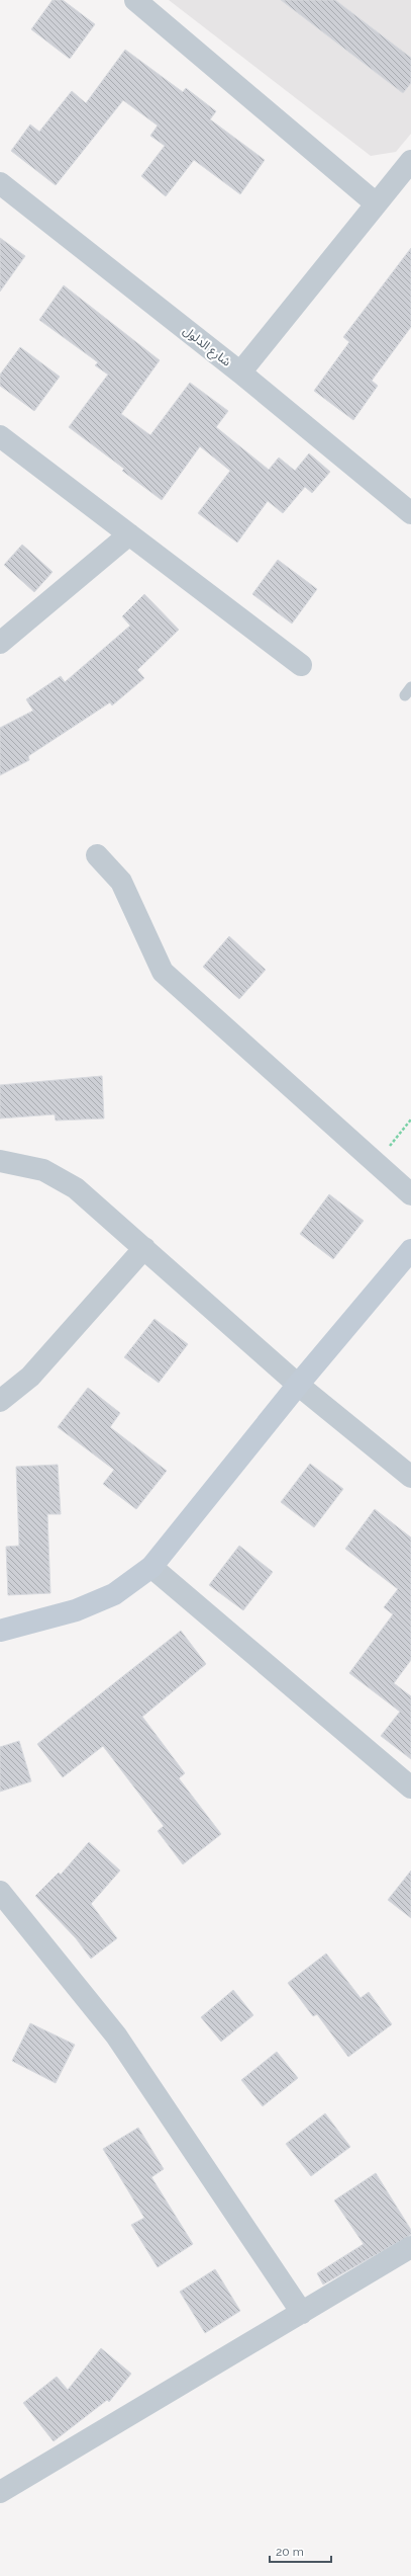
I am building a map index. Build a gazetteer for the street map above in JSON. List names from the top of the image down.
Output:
{
  "streets": {
    "street": ["شارع الدلول"]
  },
  "scale_bar": "20 m"
}
